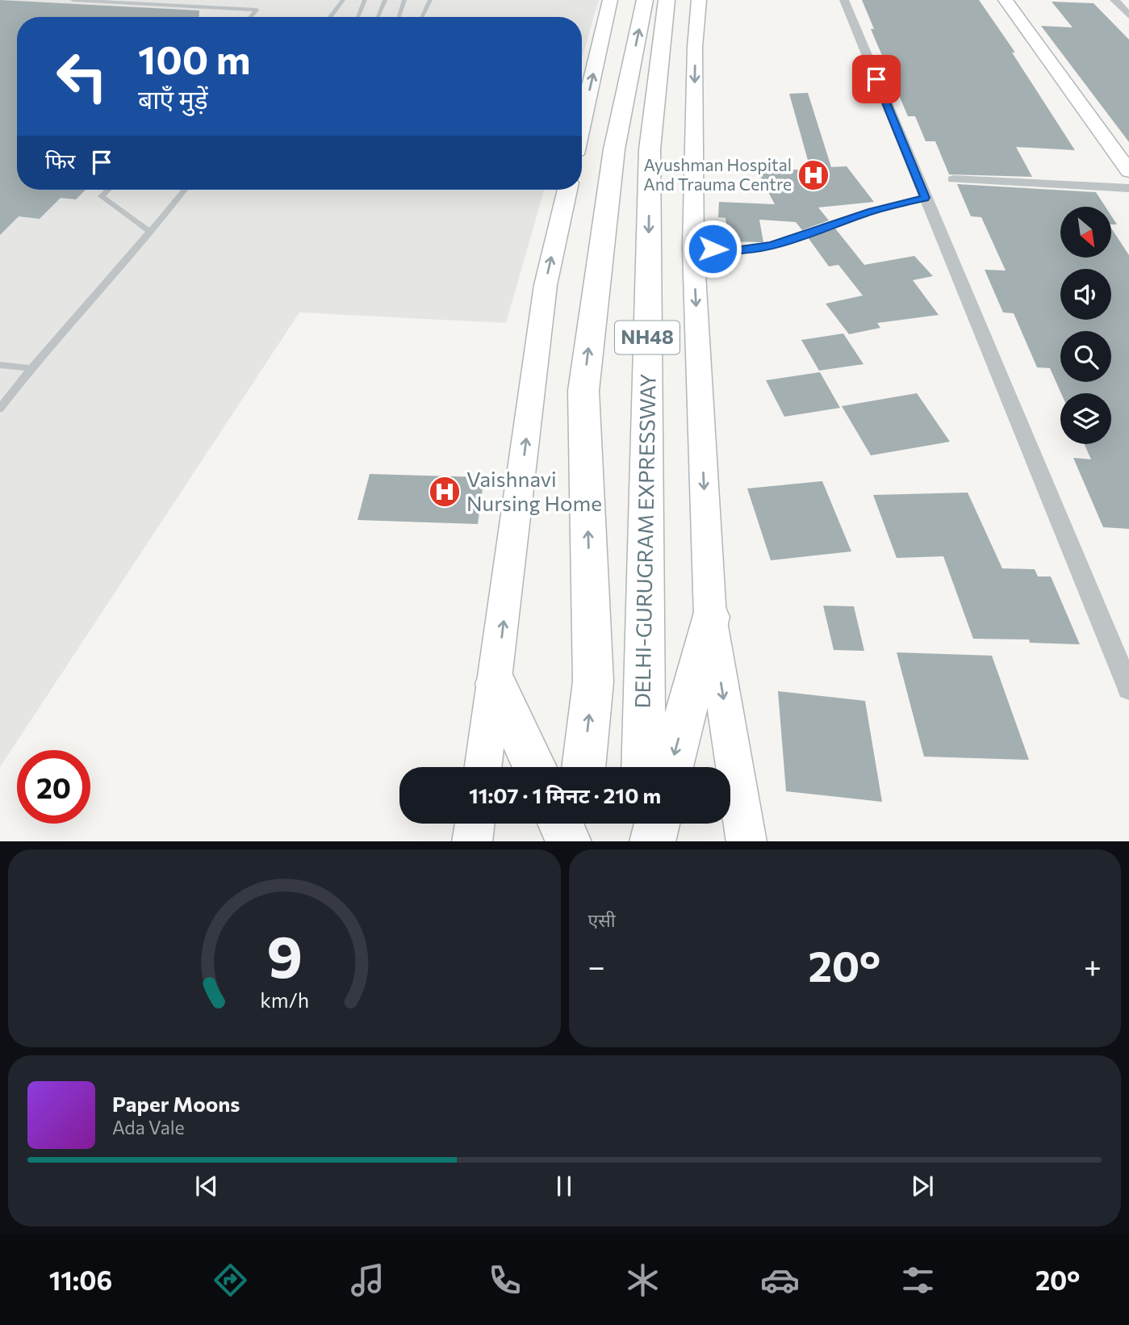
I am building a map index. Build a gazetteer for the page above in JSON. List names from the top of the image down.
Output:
{
  "streets": {
    "highway": ["NH48", "DELHI-GURUGRAM EXPRESSWAY"]
  },
  "places": {
    "hospital": ["Ayushman Hospital And Trauma Centre", "Vaishnavi Nursing Home"]
  },
  "north": "bottom right",
  "page": {
    "turn": ["100 m", "बाएँ मुड़ें"],
    "then": "फिर",
    "limit": "20",
    "trip": "11:07 · 1 मिनट · 210 m",
    "tile": "एसी",
    "heat": ["−", "20°", "+"],
    "song": ["Paper Moons", "Ada Vale"],
    "tabs": ["11:06", "20°"],
    "gauge": ["9", "km/h"]
  }
}
